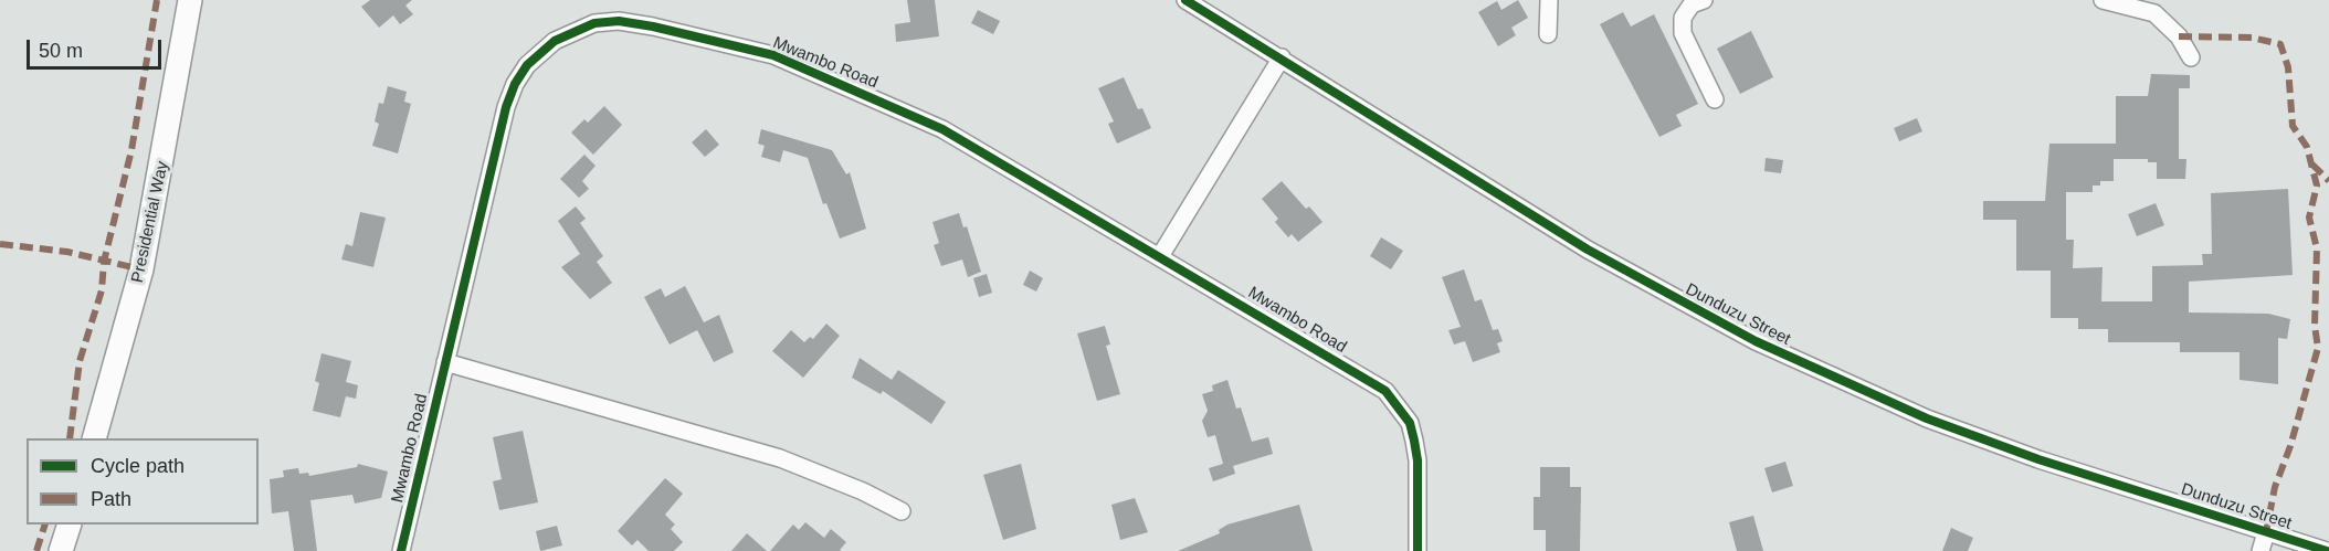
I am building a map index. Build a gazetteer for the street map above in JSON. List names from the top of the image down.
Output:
{
  "streets": {
    "main road": ["Presidential Way"],
    "street": ["Mwambo Road", "Dunduzu Street"]
  },
  "legend": ["Cycle path", "Path"],
  "scale_bar": "50 m"
}
